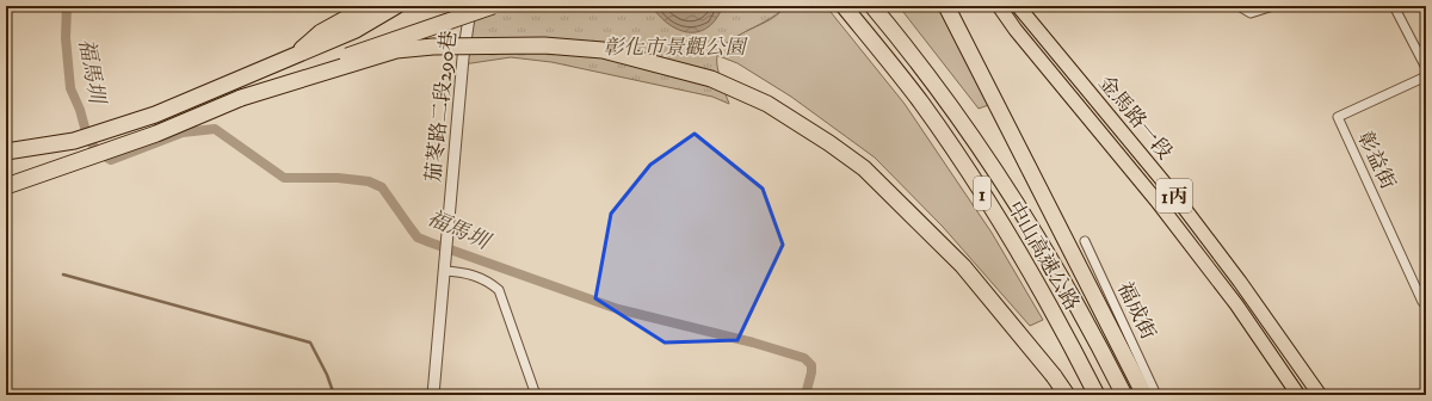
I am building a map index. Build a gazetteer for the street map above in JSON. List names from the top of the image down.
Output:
{
  "streets": {
    "highway": ["1", "中山高速公路"],
    "main road": ["金馬路一段", "1丙"],
    "street": ["茄苳路二段290巷", "彰益街", "福成街"]
  },
  "water": ["福馬圳"],
  "parks": ["彰化市景觀公園"]
}
